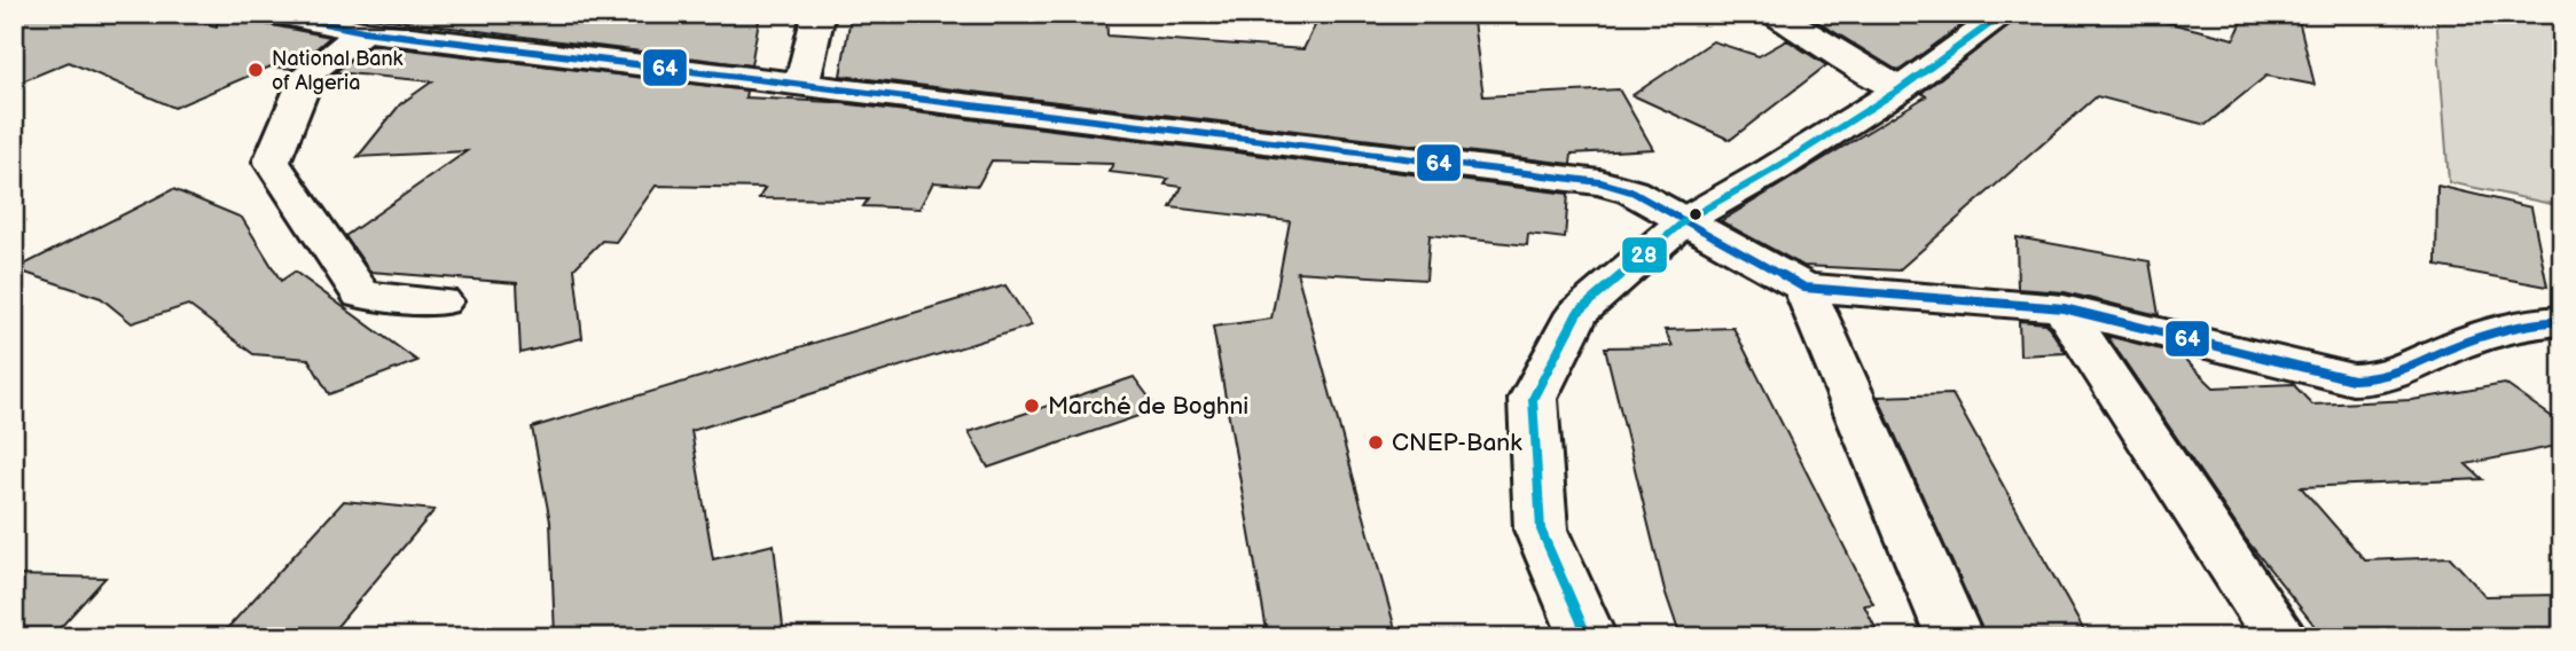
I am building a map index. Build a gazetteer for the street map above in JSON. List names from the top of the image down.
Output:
{
  "places": ["National Bank of Algeria", "Marché de Boghni", "CNEP-Bank"],
  "lines": ["transit line 64", "transit line 28"]
}
